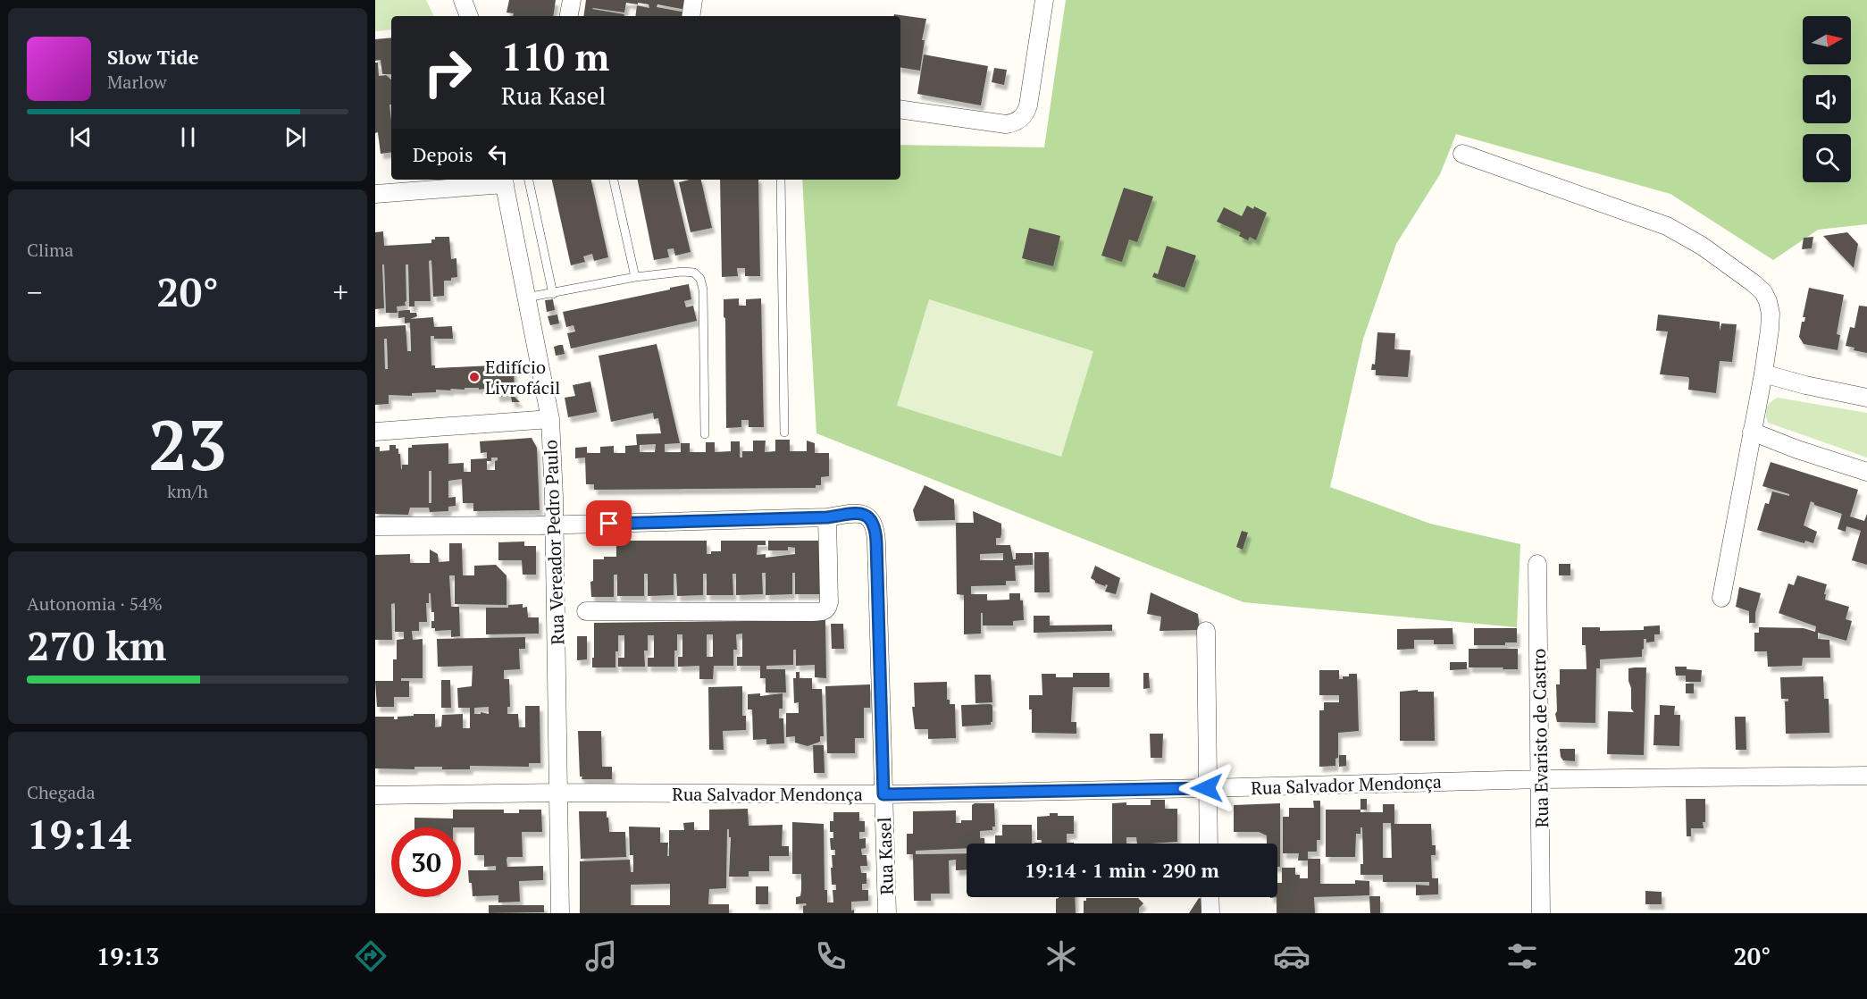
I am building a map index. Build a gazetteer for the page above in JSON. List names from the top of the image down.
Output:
{
  "streets": {
    "street": [
      "Rua Vereador Pedro Paulo",
      "Rua Evaristo de Castro",
      "Rua Salvador Mendonça",
      "Rua Kasel"
    ]
  },
  "crossings": [
    ["Rua Vereador Pedro Paulo", "Rua Salvador Mendonça"],
    ["Rua Evaristo de Castro", "Rua Salvador Mendonça"],
    ["Rua Salvador Mendonça", "Rua Kasel"]
  ],
  "places": ["Edifício Livrofácil"],
  "north": "right",
  "page": {
    "turn": ["110 m", "Rua Kasel"],
    "song": ["Slow Tide", "Marlow"],
    "then": "Depois",
    "tile": [
      "Clima",
      ["23", "km/h"],
      ["Autonomia · 54%", "270 km"],
      ["Chegada", "19:14"]
    ],
    "heat": ["−", "20°", "+"],
    "limit": "30",
    "trip": "19:14 · 1 min · 290 m",
    "tabs": ["19:13", "20°"]
  }
}
